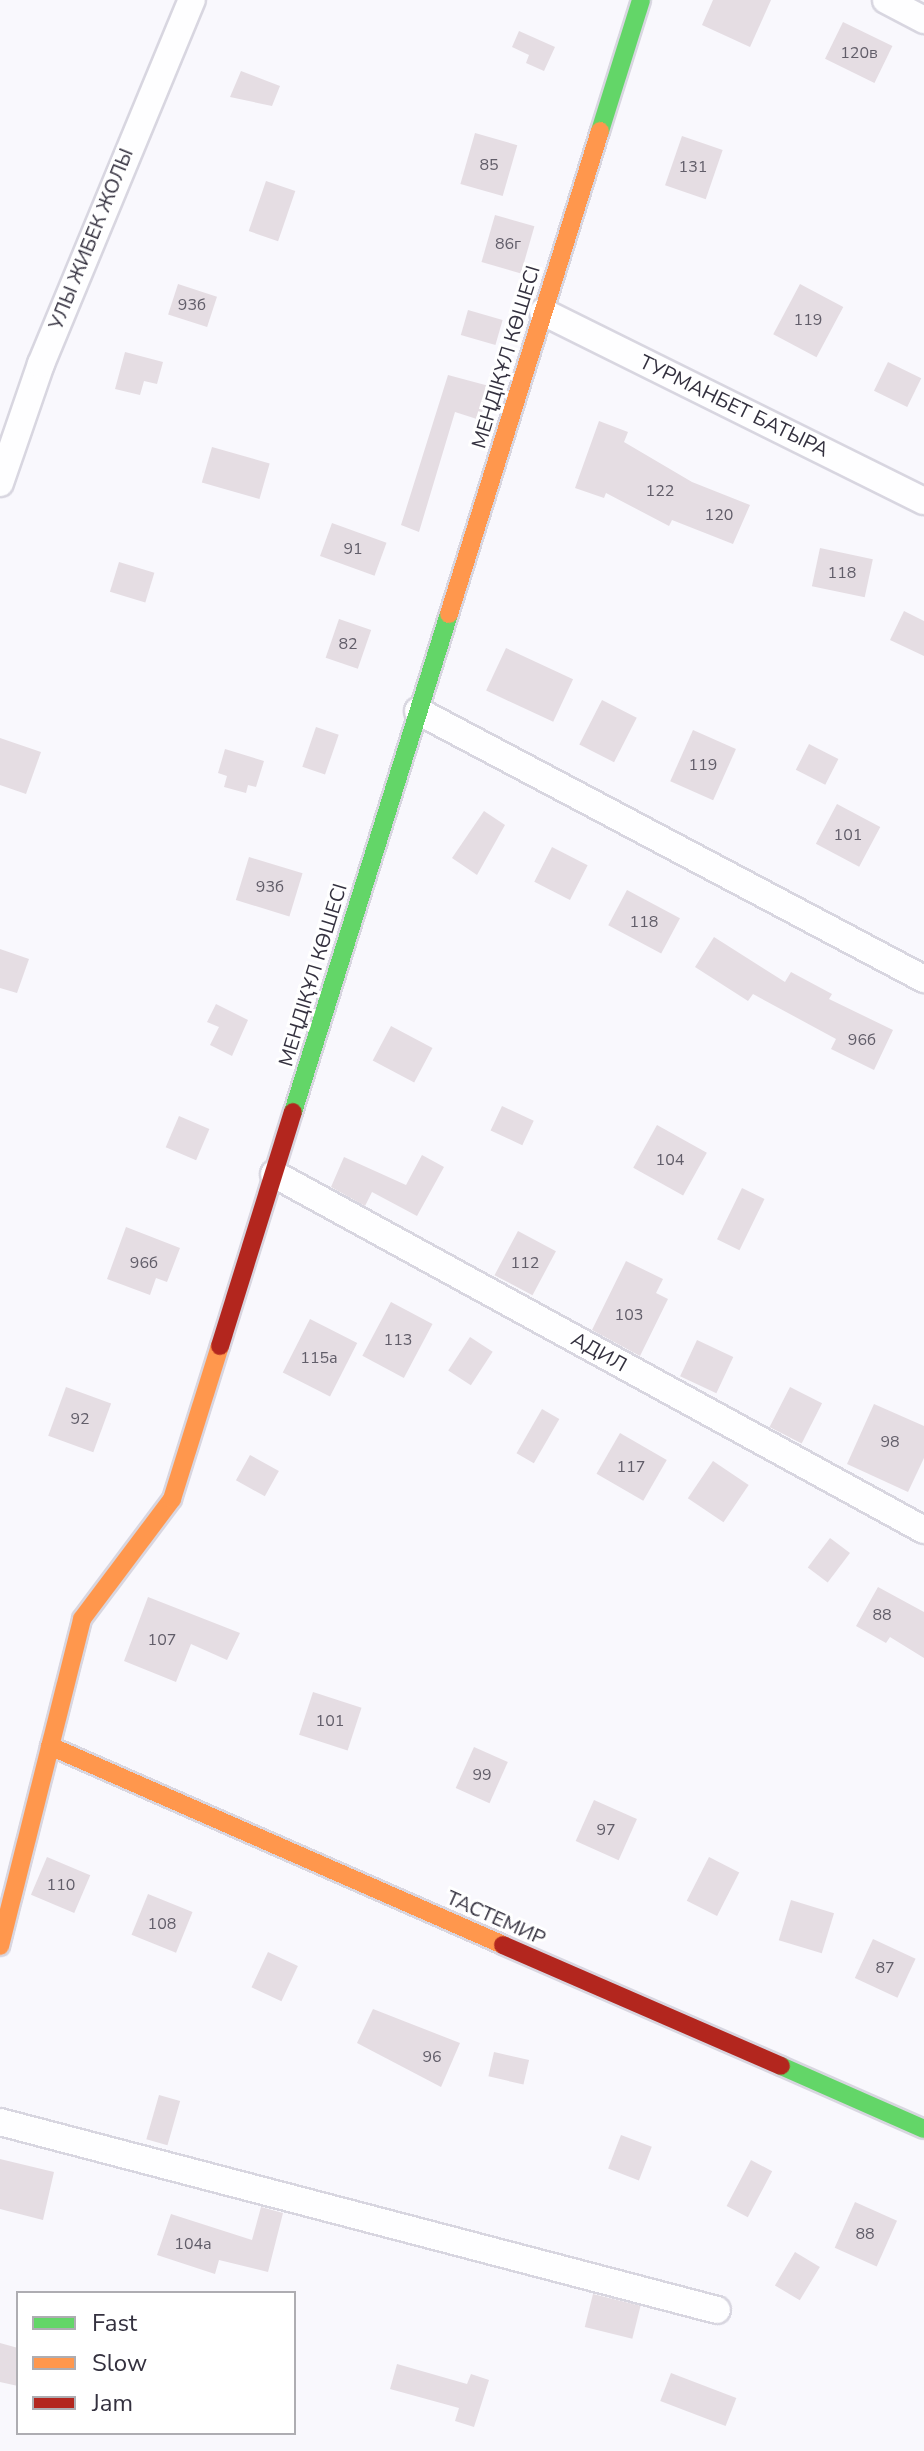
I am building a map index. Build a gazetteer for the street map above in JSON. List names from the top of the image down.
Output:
{
  "streets": {
    "street": [
      "УЛЫ ЖИБЕК ЖОЛЫ",
      "МЕҢДІҚҰЛ КӨШЕСІ",
      "ТУРМАНБЕТ БАТЫРА",
      "АДИЛ",
      "ТАСТЕМИР"
    ]
  },
  "crossings": [
    ["МЕҢДІҚҰЛ КӨШЕСІ", "ТУРМАНБЕТ БАТЫРА"],
    ["МЕҢДІҚҰЛ КӨШЕСІ", "АДИЛ"],
    ["МЕҢДІҚҰЛ КӨШЕСІ", "ТАСТЕМИР"]
  ],
  "house_numbers": [
    "120в",
    "85",
    "131",
    "86г",
    "93б",
    "119",
    "122",
    "120",
    "91",
    "118",
    "82",
    "119",
    "101",
    "93б",
    "118",
    "96б",
    "104",
    "96б",
    "112",
    "103",
    "113",
    "115а",
    "92",
    "98",
    "117",
    "88",
    "107",
    "101",
    "99",
    "97",
    "110",
    "108",
    "87",
    "96",
    "88",
    "104а"
  ],
  "legend": ["Fast", "Slow", "Jam"]
}
